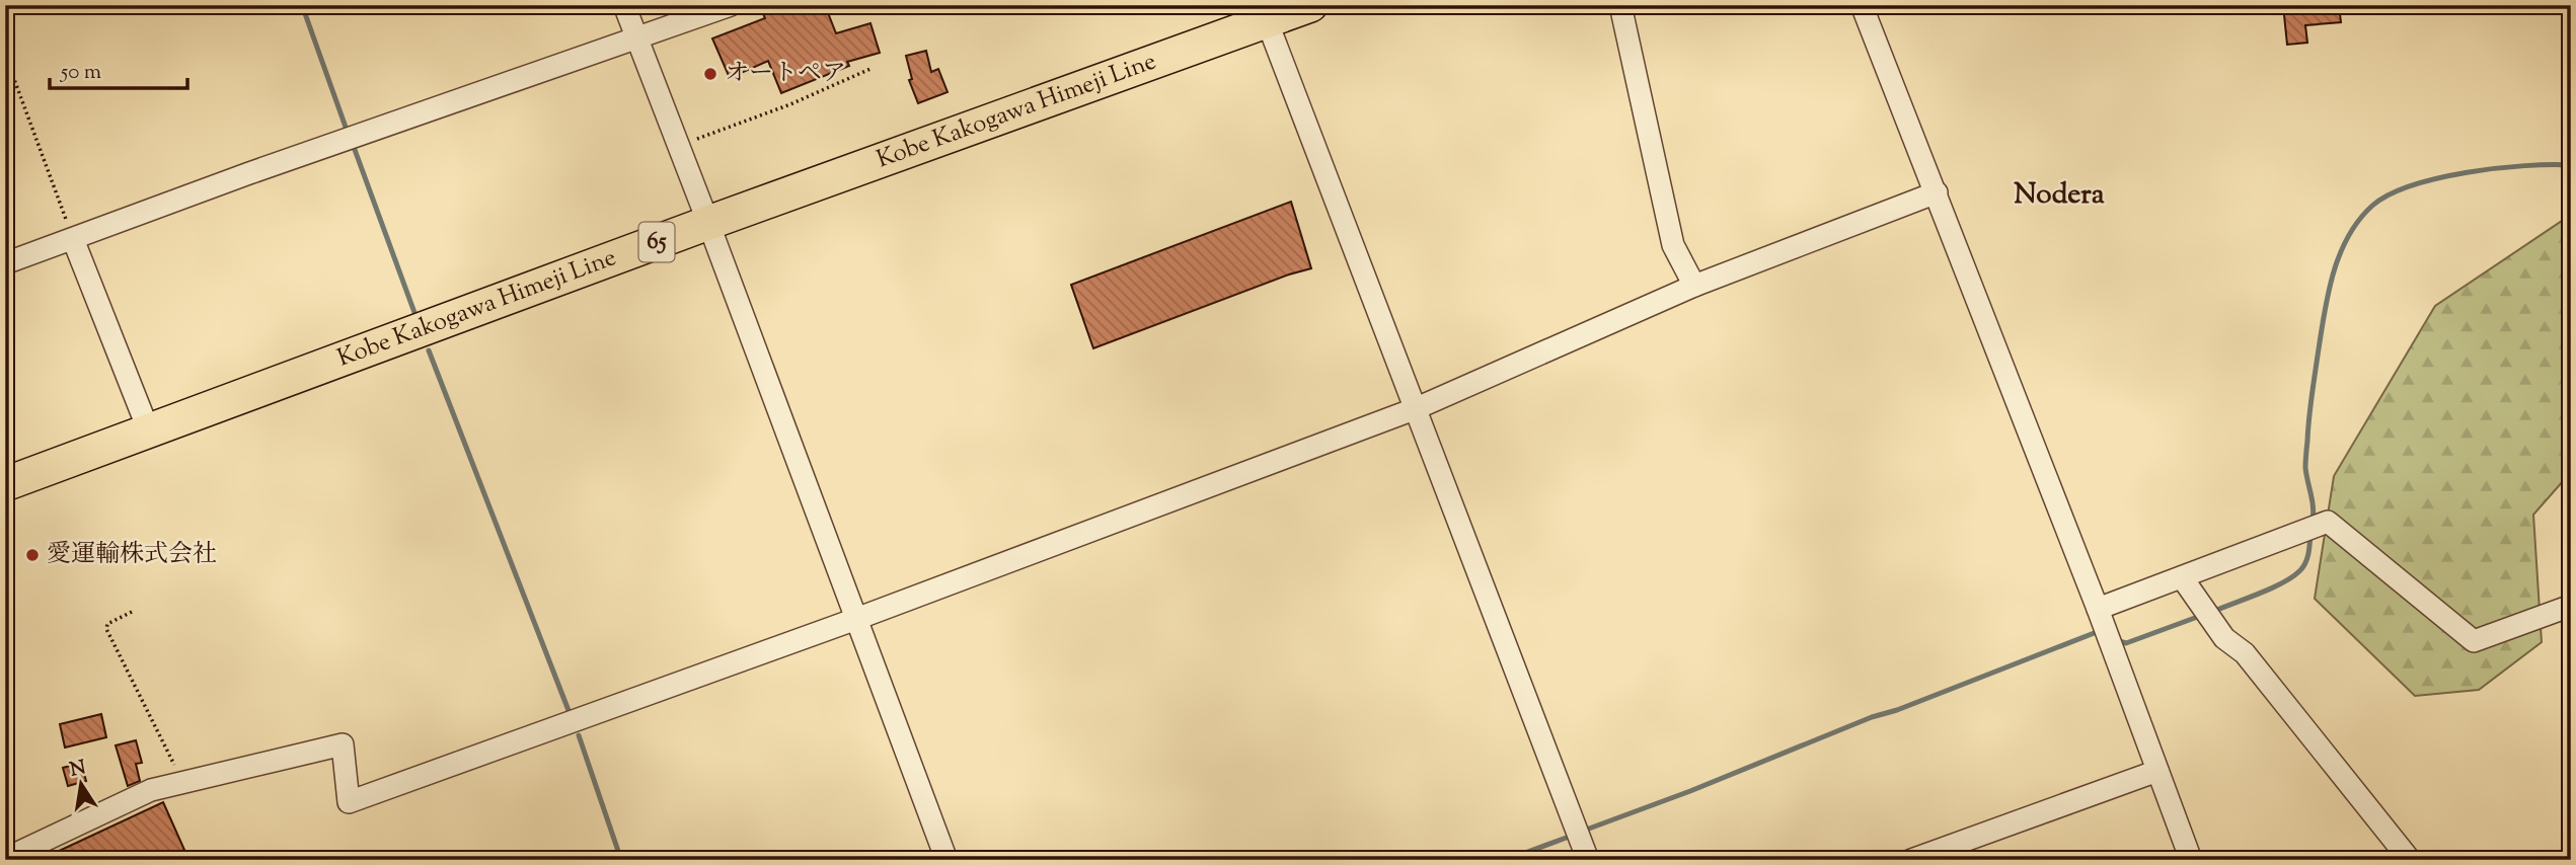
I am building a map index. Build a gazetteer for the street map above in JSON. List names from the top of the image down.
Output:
{
  "streets": {
    "main road": ["Kobe Kakogawa Himeji Line", "65"]
  },
  "districts": ["Nodera"],
  "places": ["オートペア", "愛運輸株式会社"],
  "scale_bar": "50 m",
  "north": "top"
}
